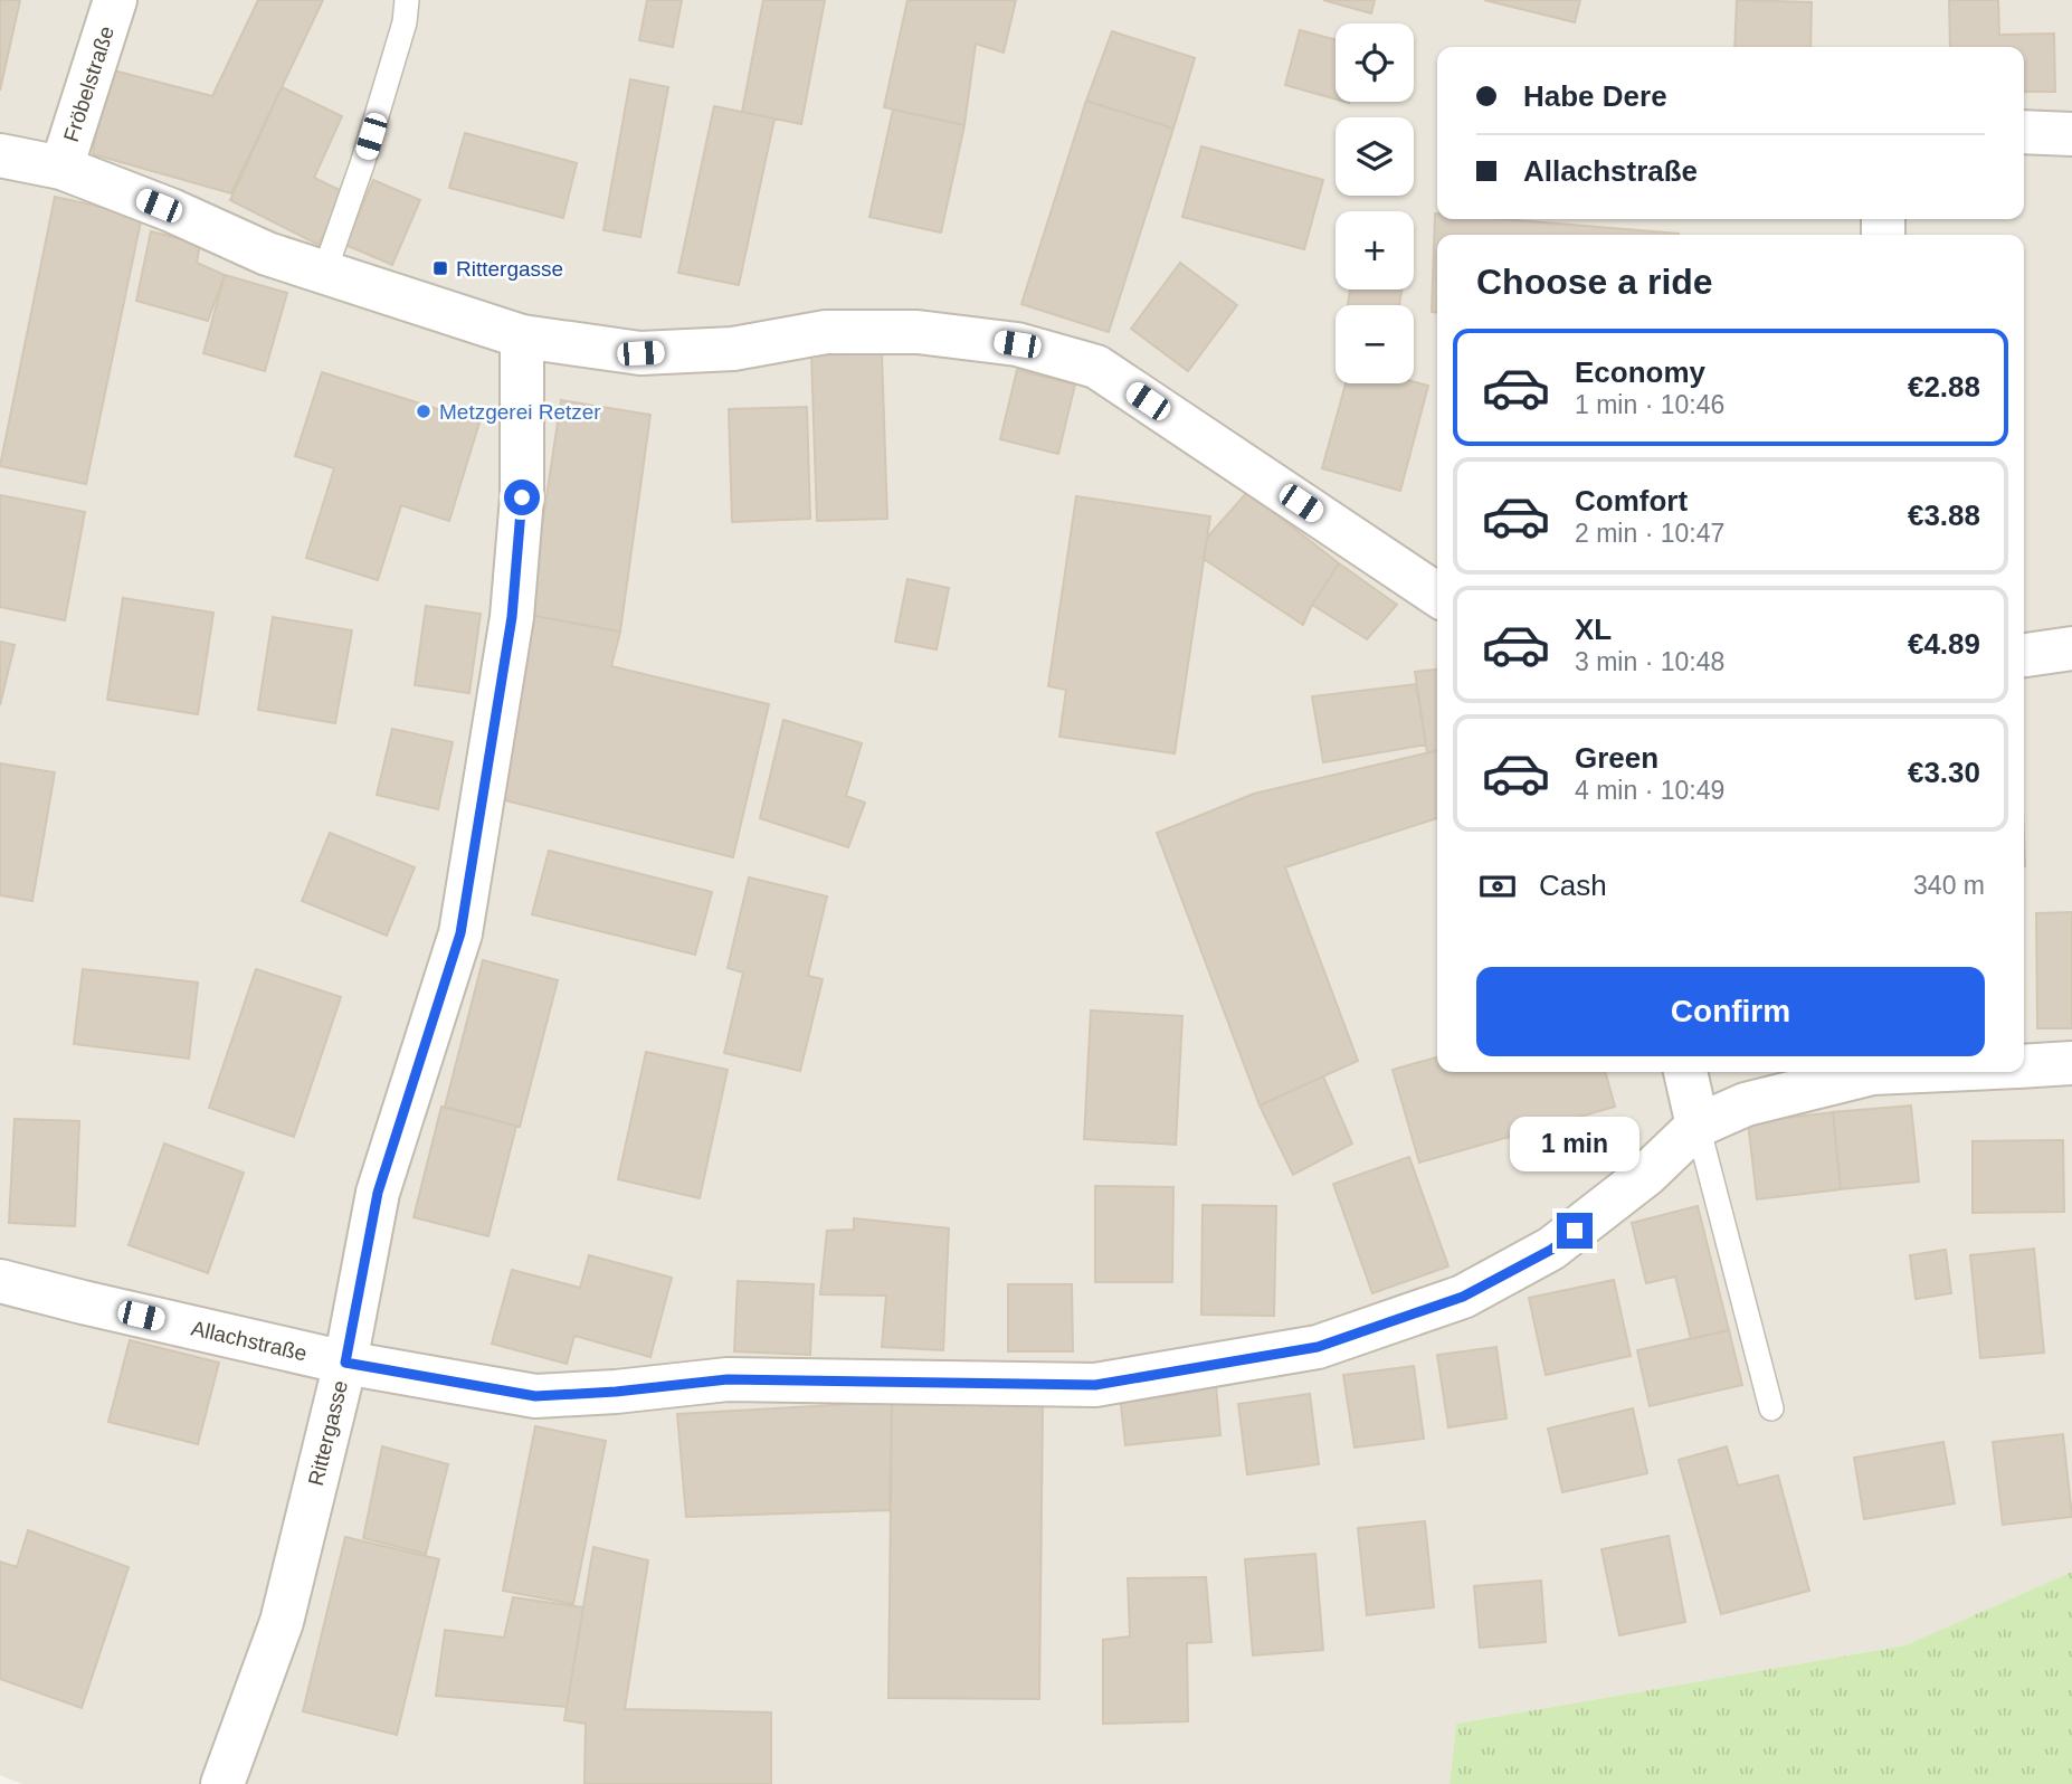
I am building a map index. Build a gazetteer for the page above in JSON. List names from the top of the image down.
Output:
{
  "streets": {
    "street": ["Fröbelstraße", "Allachstraße", "Rittergasse"]
  },
  "crossings": [
    ["Allachstraße", "Rittergasse"]
  ],
  "places": {
    "transit": ["Rittergasse"],
    "other": ["Metzgerei Retzer"]
  },
  "page": {
    "map_buttons": ["+", "−"],
    "banner": ["Habe Dere", "Allachstraße"],
    "heading": "Choose a ride",
    "list": [
      {
        "name": "Economy",
        "note": "1 min · 10:46",
        "value": "€2.88"
      },
      {
        "name": "Comfort",
        "note": "2 min · 10:47",
        "value": "€3.88"
      },
      {
        "name": "XL",
        "note": "3 min · 10:48",
        "value": "€4.89"
      },
      {
        "name": "Green",
        "note": "4 min · 10:49",
        "value": "€3.30"
      }
    ],
    "pay": ["Cash", "340 m"],
    "buttons": "Confirm",
    "bubble": "1 min"
  }
}
